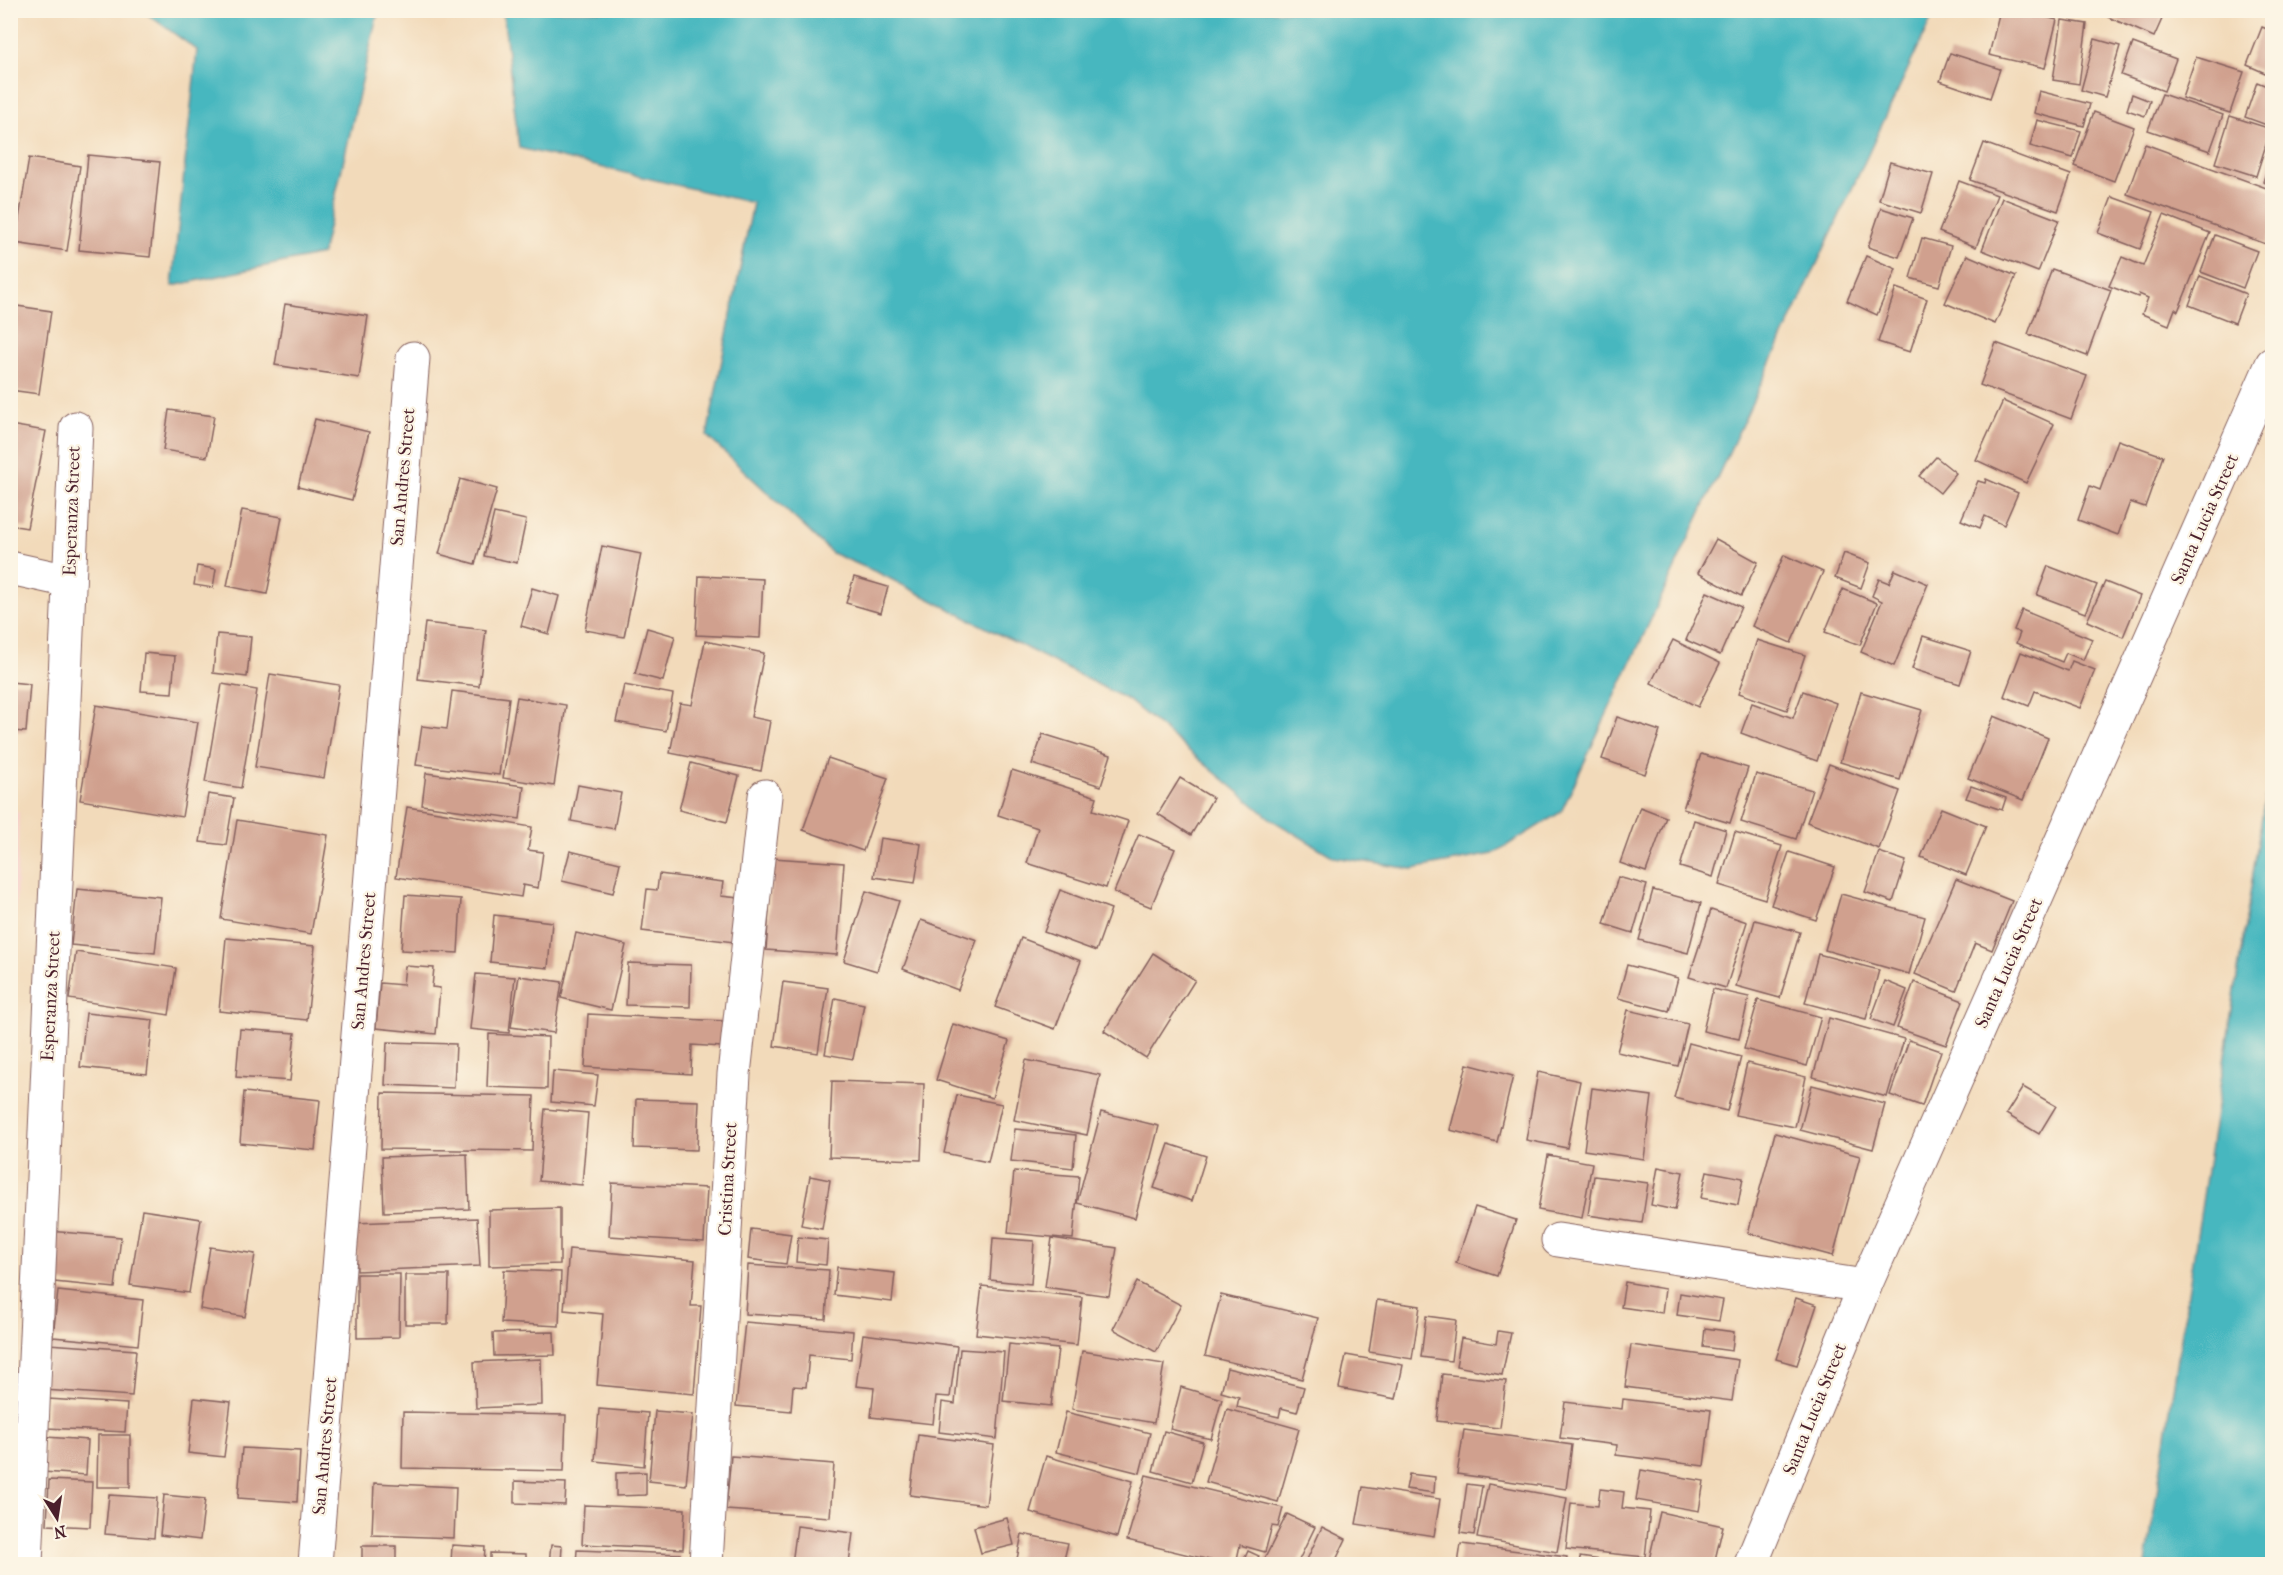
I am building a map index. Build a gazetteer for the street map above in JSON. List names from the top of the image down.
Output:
{
  "streets": {
    "street": [
      "San Andres Street",
      "Esperanza Street",
      "Santa Lucia Street",
      "Cristina Street"
    ]
  },
  "north": "bottom"
}
